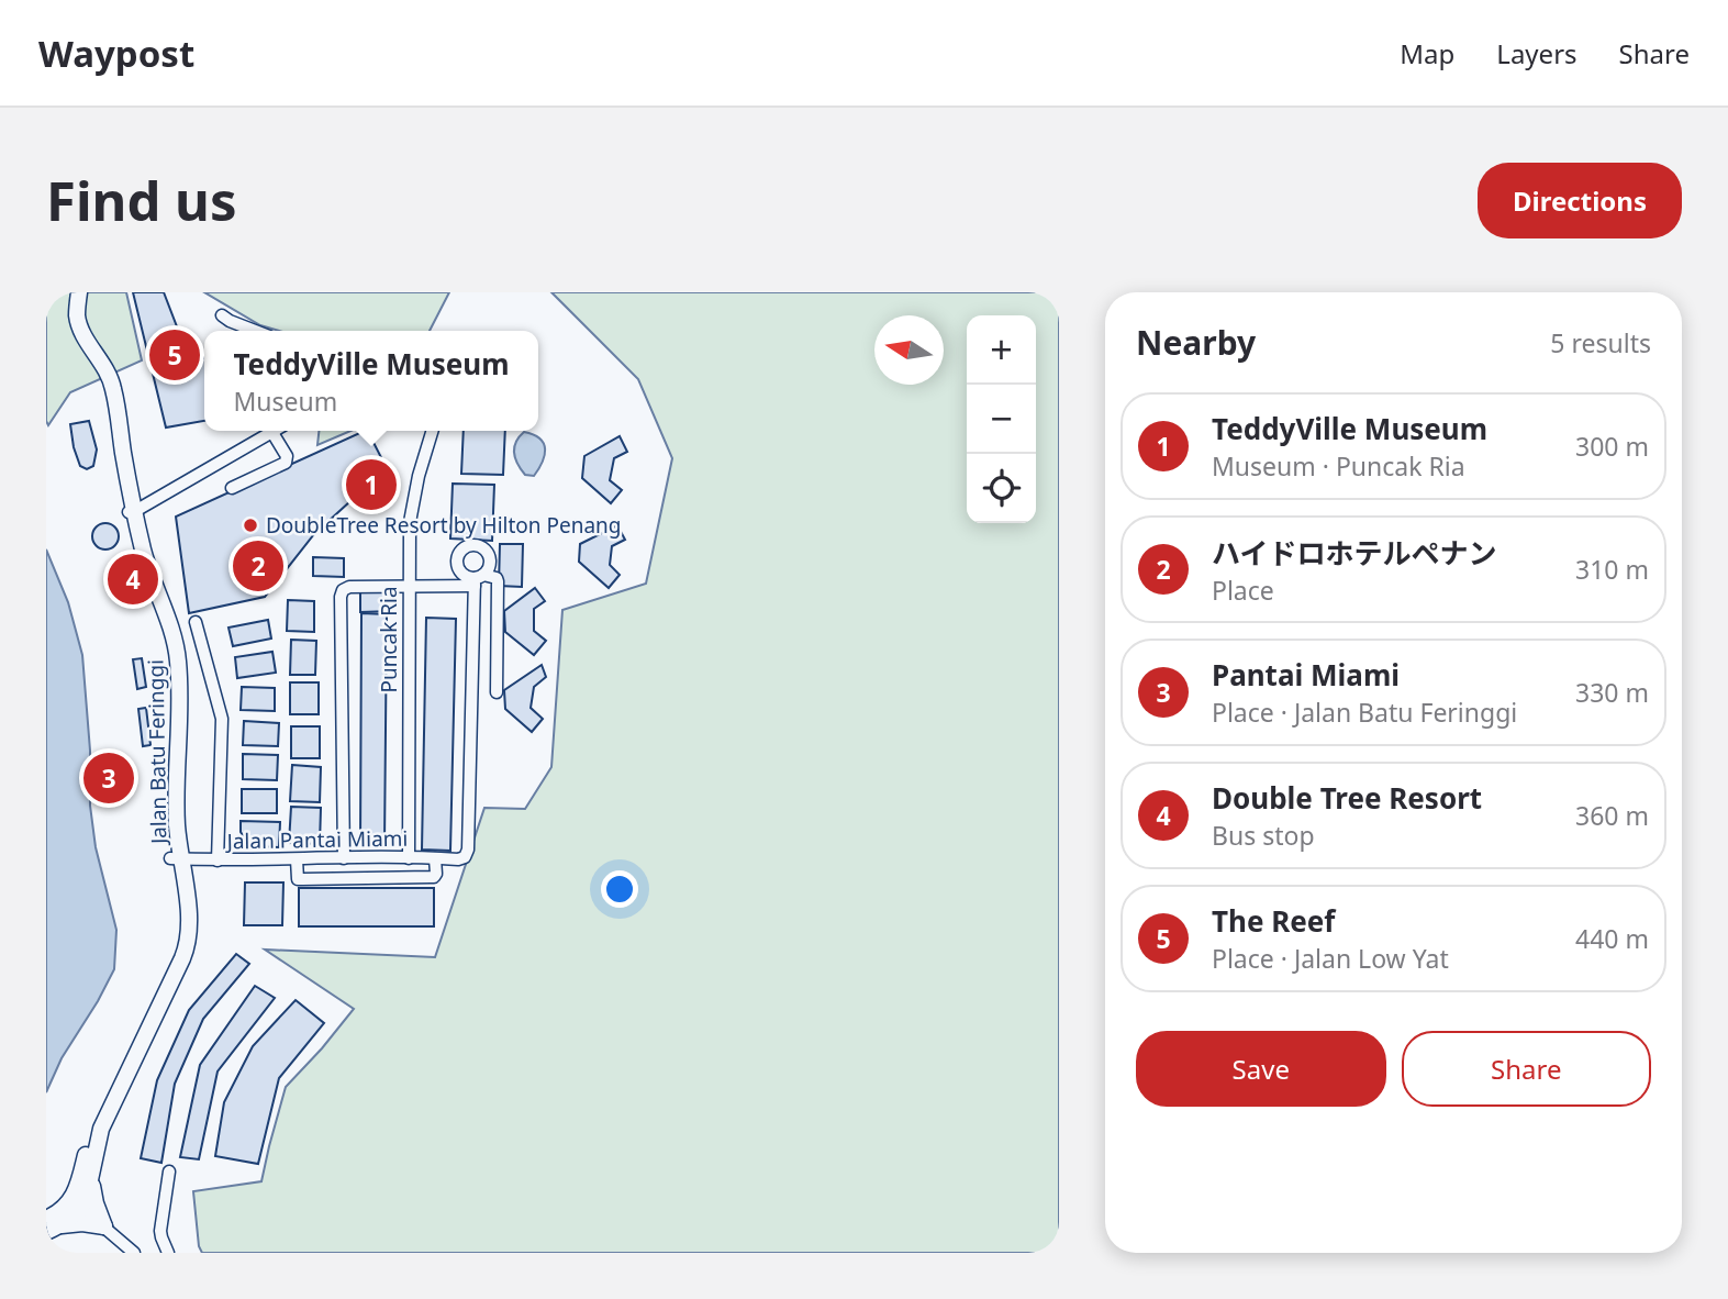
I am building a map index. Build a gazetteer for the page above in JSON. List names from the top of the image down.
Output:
{
  "streets": {
    "main road": ["Jalan Batu Feringgi"],
    "street": ["Puncak Ria", "Jalan Pantai Miami"]
  },
  "crossings": [
    ["Puncak Ria", "Jalan Pantai Miami"],
    ["Jalan Batu Feringgi", "Jalan Pantai Miami"]
  ],
  "places": ["DoubleTree Resort by Hilton Penang"],
  "north": "left",
  "page": {
    "header": "Waypost",
    "nav": ["Map", "Layers", "Share"],
    "buttons": [
      "Directions",
      ["Save", "Share"]
    ],
    "title": "Find us",
    "heading": ["Nearby", "5 results"],
    "map_buttons": ["+", "−"],
    "pins": [
      "5",
      "1",
      "2",
      "4",
      "3"
    ],
    "popup": ["TeddyVille Museum", "Museum"],
    "list": [
      {
        "mark": "1",
        "name": "TeddyVille Museum",
        "note": "Museum · Puncak Ria",
        "value": "300 m"
      },
      {
        "mark": "2",
        "name": "ハイドロホテルペナン",
        "note": "Place",
        "value": "310 m"
      },
      {
        "mark": "3",
        "name": "Pantai Miami",
        "note": "Place · Jalan Batu Feringgi",
        "value": "330 m"
      },
      {
        "mark": "4",
        "name": "Double Tree Resort",
        "note": "Bus stop",
        "value": "360 m"
      },
      {
        "mark": "5",
        "name": "The Reef",
        "note": "Place · Jalan Low Yat",
        "value": "440 m"
      }
    ]
  }
}
